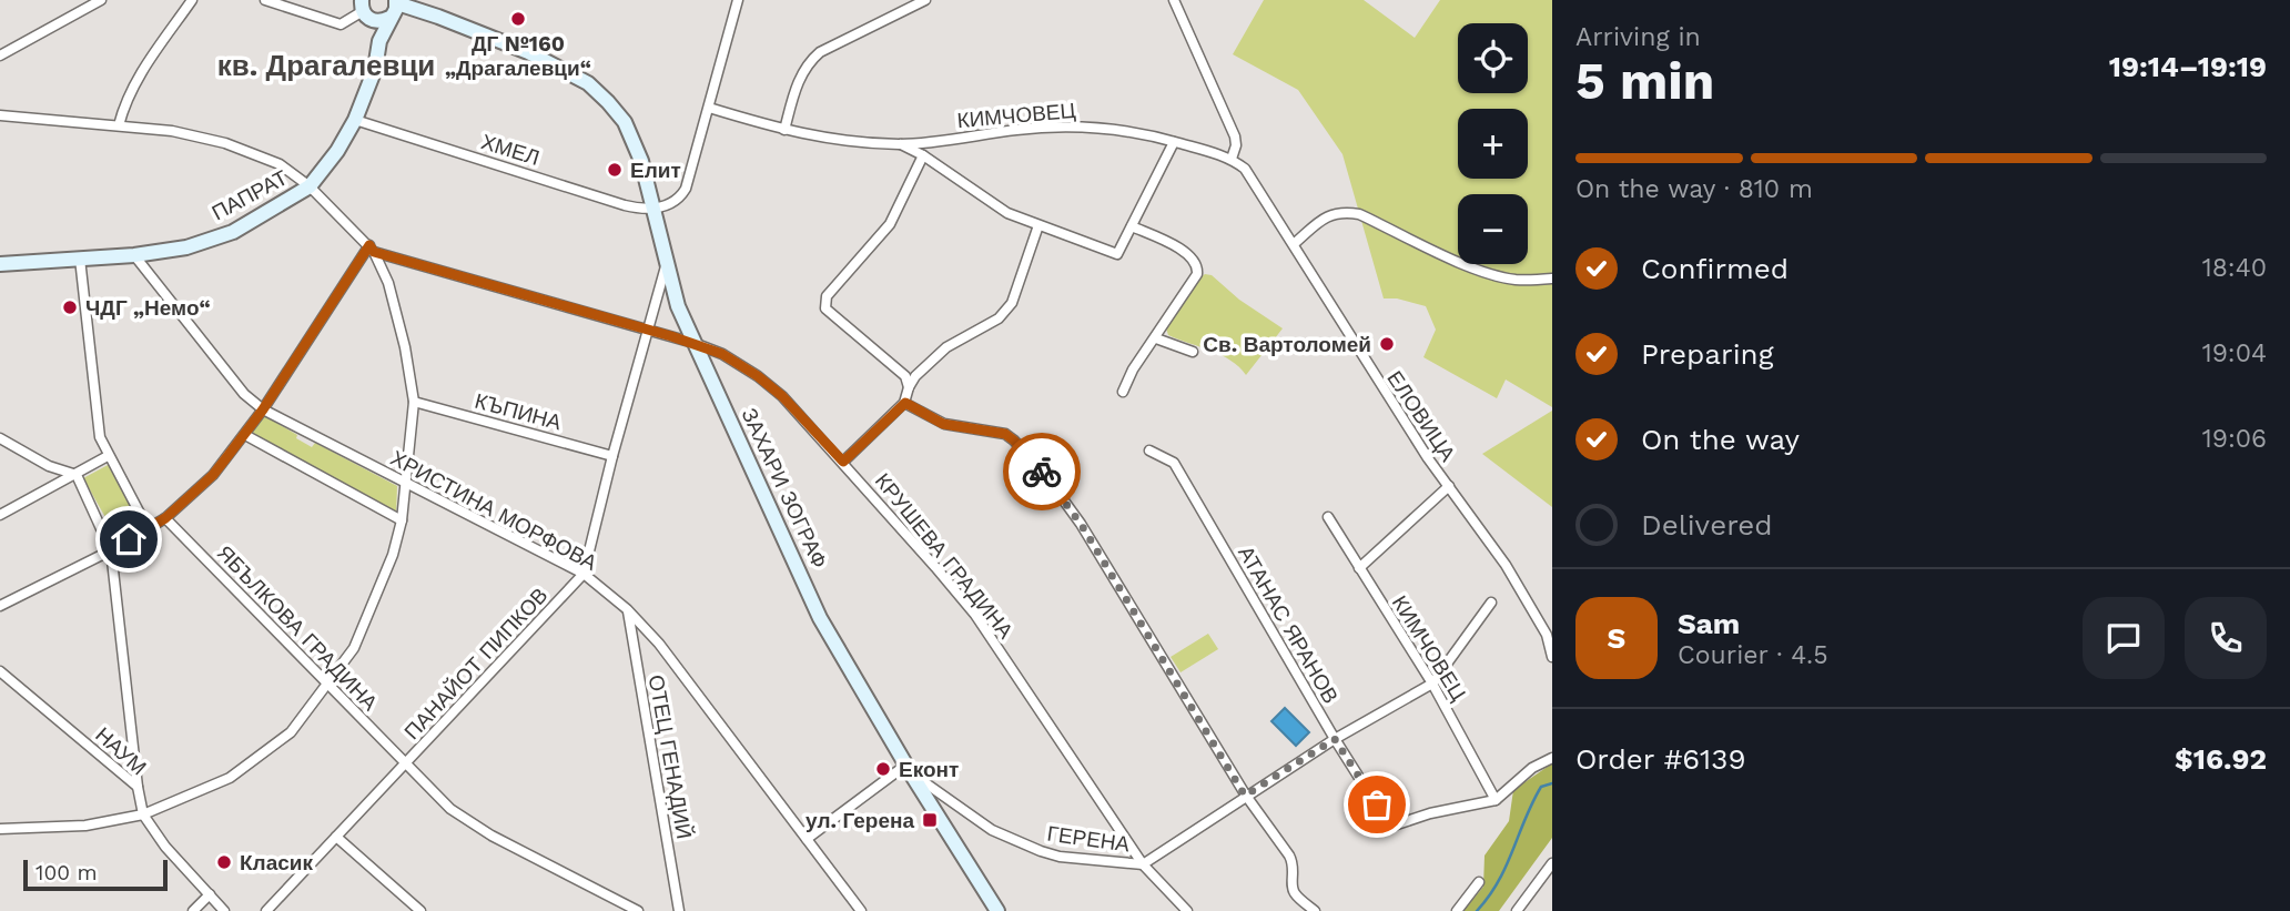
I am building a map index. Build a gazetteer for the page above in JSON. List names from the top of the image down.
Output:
{
  "streets": {
    "street": [
      "КИМЧОВЕЦ",
      "ХМЕЛ",
      "ПАПРАТ",
      "КЪПИНА",
      "ЕЛОВИЦА",
      "ЗАХАРИ ЗОГРАФ",
      "ХРИСТИНА МОРФОВА",
      "КРУШЕВА ГРАДИНА",
      "АТАНАС ЯРАНОВ",
      "ЯБЪЛКОВА ГРАДИНА",
      "ПАНАЙОТ ПИПКОВ",
      "НАУМ",
      "ОТЕЦ ГЕНАДИЙ",
      "ГЕРЕНА"
    ]
  },
  "crossings": [
    ["КИМЧОВЕЦ", "ЕЛОВИЦА"],
    ["КИМЧОВЕЦ", "АТАНАС ЯРАНОВ"],
    ["ХМЕЛ", "ПАПРАТ"],
    ["ХМЕЛ", "ЗАХАРИ ЗОГРАФ"],
    ["ПАПРАТ", "ЗАХАРИ ЗОГРАФ"],
    ["ПАПРАТ", "ХРИСТИНА МОРФОВА"],
    ["КЪПИНА", "ПАНАЙОТ ПИПКОВ"],
    ["ЗАХАРИ ЗОГРАФ", "КРУШЕВА ГРАДИНА"],
    ["ЗАХАРИ ЗОГРАФ", "ПАНАЙОТ ПИПКОВ"],
    ["ЗАХАРИ ЗОГРАФ", "ГЕРЕНА"],
    ["ХРИСТИНА МОРФОВА", "ПАНАЙОТ ПИПКОВ"],
    ["ХРИСТИНА МОРФОВА", "ОТЕЦ ГЕНАДИЙ"],
    ["КРУШЕВА ГРАДИНА", "ПАНАЙОТ ПИПКОВ"],
    ["КРУШЕВА ГРАДИНА", "ГЕРЕНА"],
    ["ЯБЪЛКОВА ГРАДИНА", "ПАНАЙОТ ПИПКОВ"]
  ],
  "districts": ["кв. Драгалевци"],
  "places": {
    "other": [
      "ДГ №160 „Драгалевци“",
      "Елит",
      "ЧДГ „Немо“",
      "Св. Вартоломей",
      "Еконт",
      "Класик"
    ],
    "transit": ["ул. Герена"]
  },
  "scale_bar": "100 m",
  "page": {
    "heading": ["5 min", "Arriving in", "19:14–19:19"],
    "panel": [
      "Sam",
      "Courier · 4.5",
      "Order #6139",
      "$16.92"
    ],
    "map_buttons": ["+", "−"],
    "bar": "On the way · 810 m",
    "list": [
      ["Confirmed", "18:40"],
      ["Preparing", "19:04"],
      ["On the way", "19:06"],
      "Delivered"
    ],
    "round": "S",
    "scale": "100 m"
  }
}
